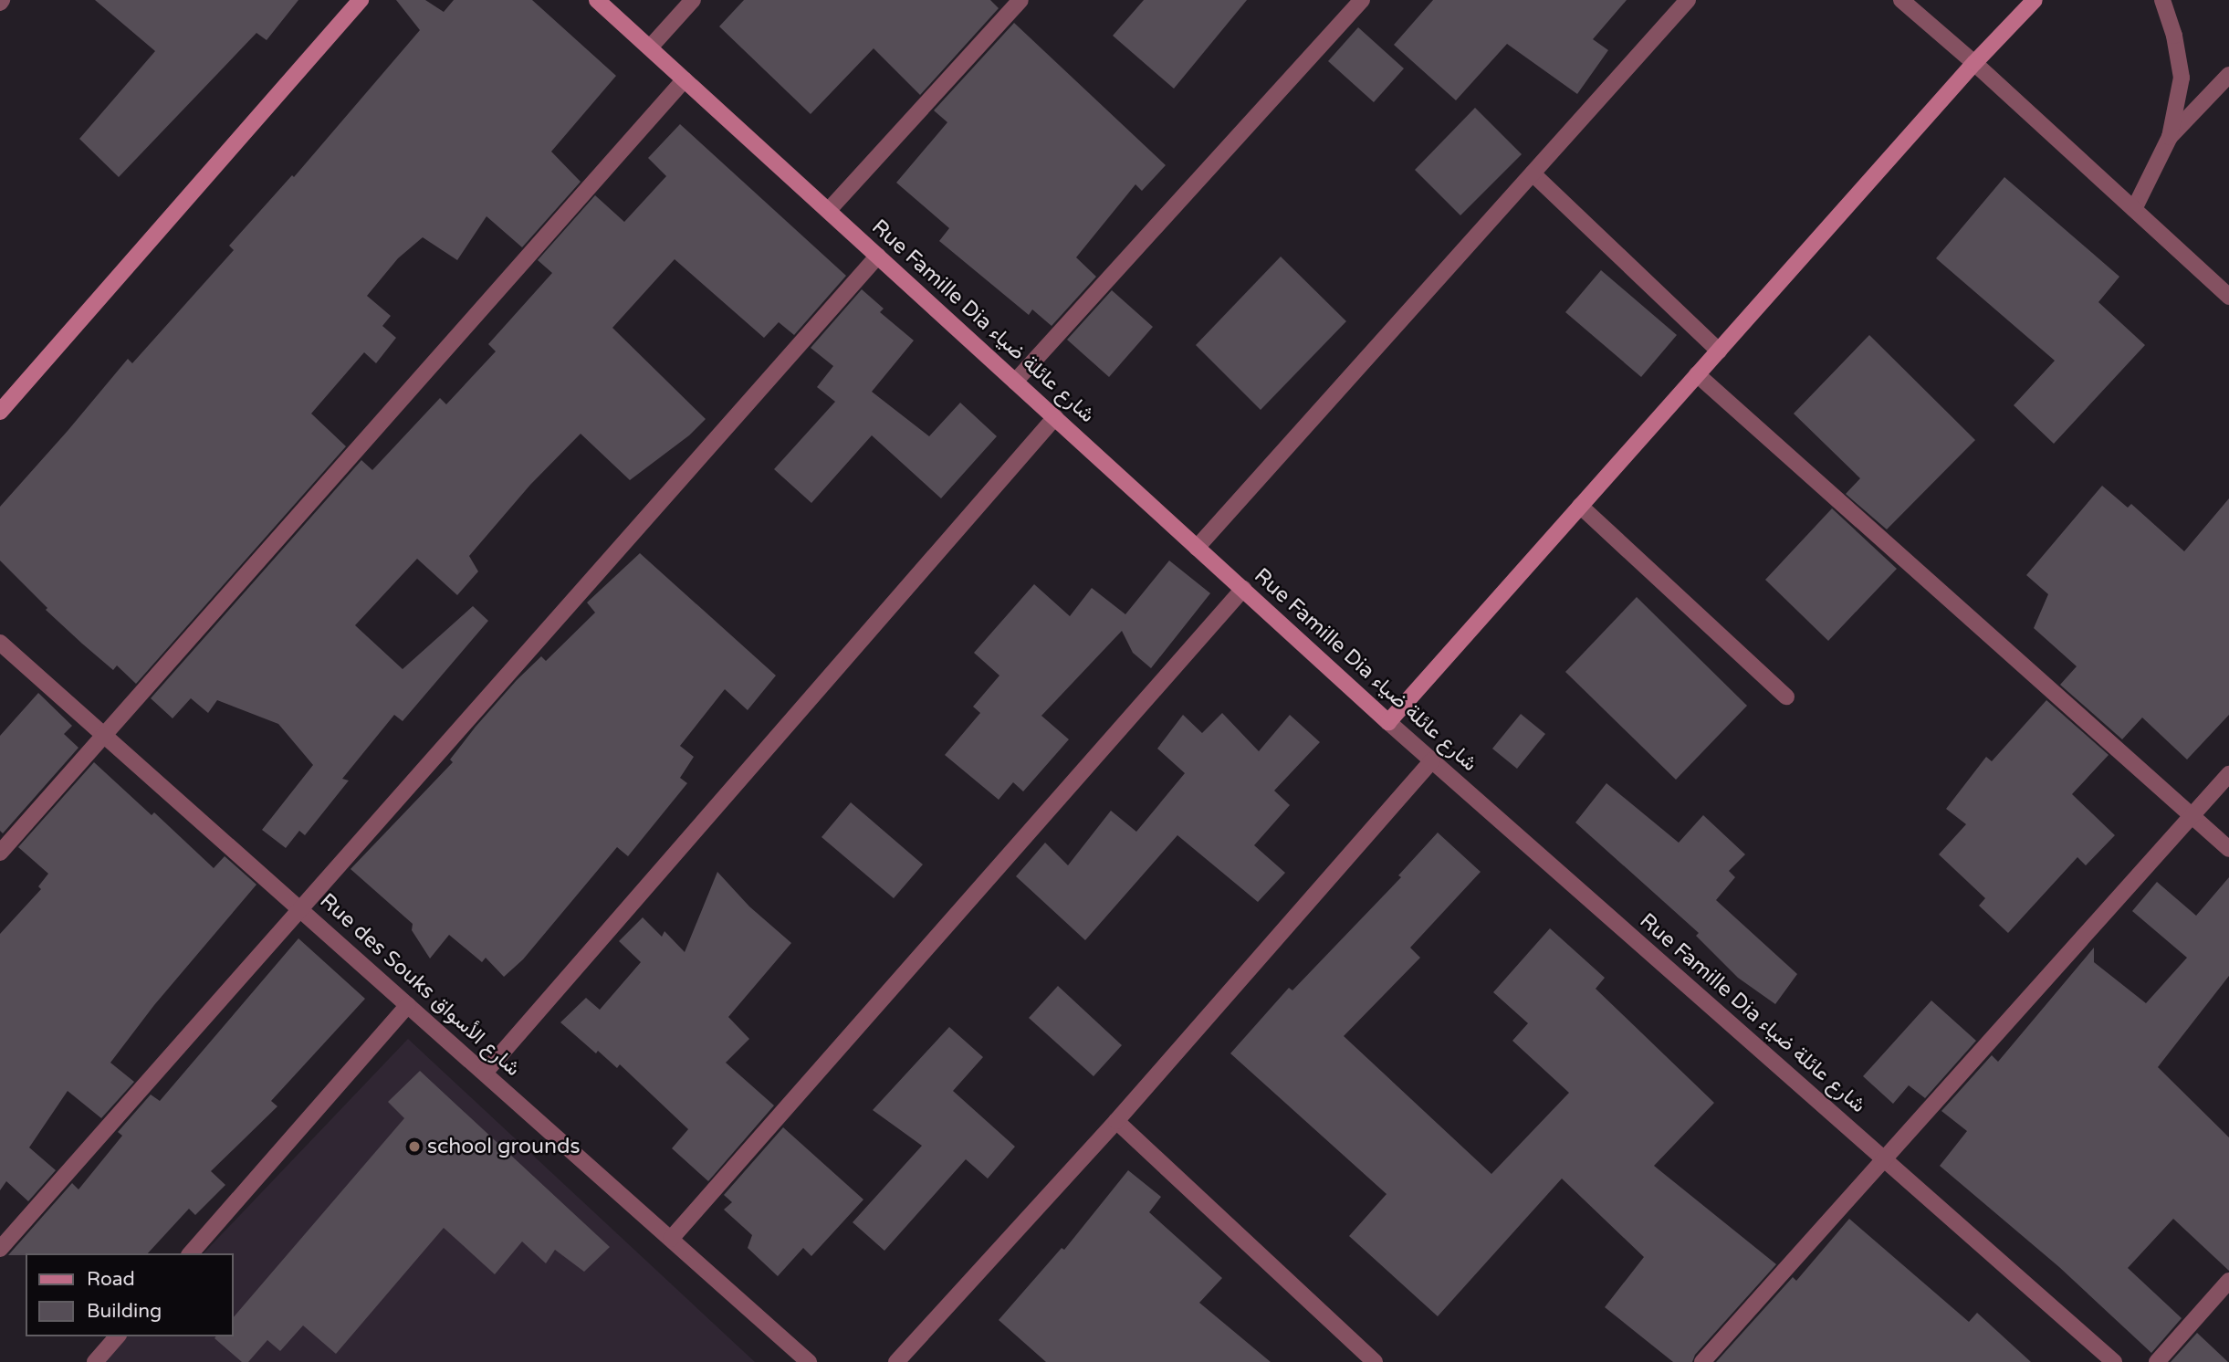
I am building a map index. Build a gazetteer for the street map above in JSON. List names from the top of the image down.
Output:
{
  "streets": {
    "street": ["Rue Famille Dia شارع عائلة ضياء", "Rue des Souks شارع الأسواق"]
  },
  "places": ["school grounds"],
  "legend": ["Road", "Building"]
}
